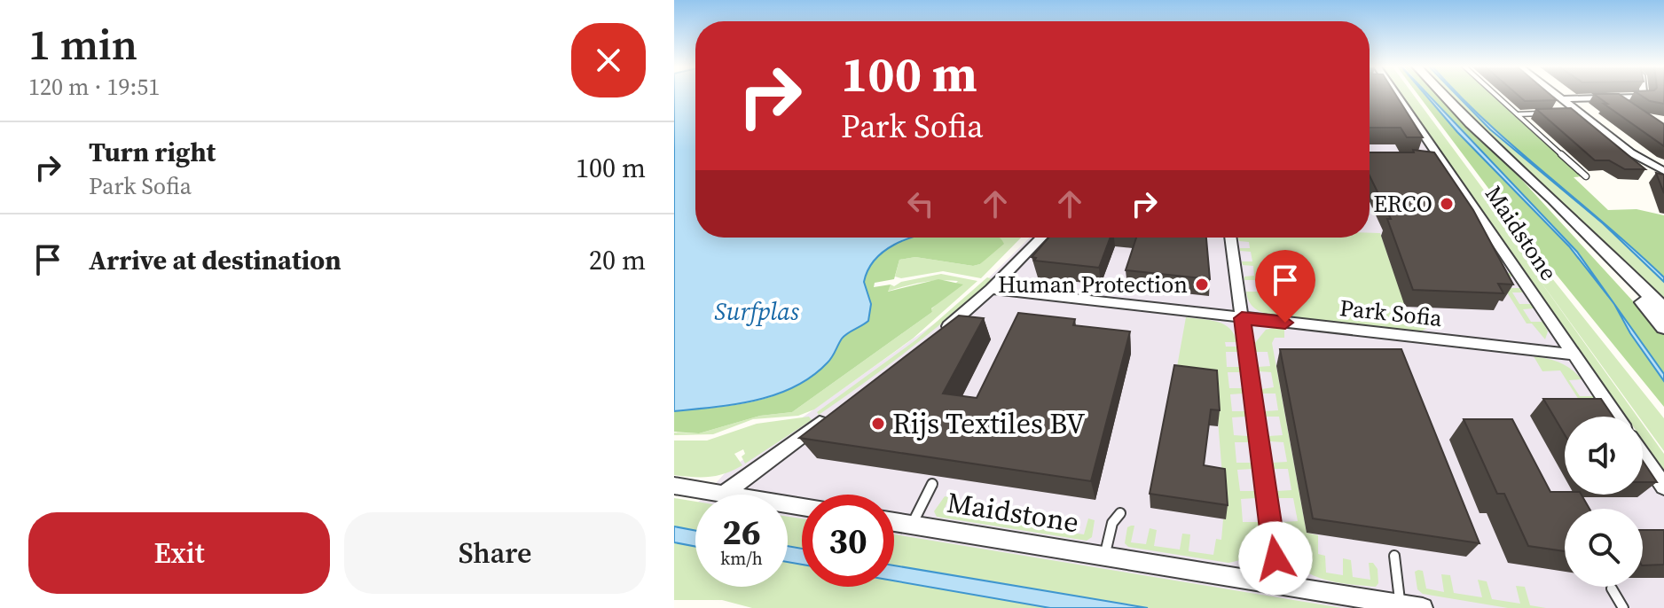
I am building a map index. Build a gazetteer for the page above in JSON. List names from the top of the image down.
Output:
{
  "streets": {
    "street": ["Maidstone", "Park Sofia"]
  },
  "crossings": [
    ["Maidstone", "Park Sofia"]
  ],
  "water": ["Surfplas"],
  "places": ["ERCO", "Human Protection", "Rijs Textiles BV"],
  "page": {
    "heading": ["1 min", "120 m · 19:51"],
    "turn": ["100 m", "Park Sofia"],
    "list": [
      {
        "name": "Turn right",
        "note": "Park Sofia",
        "value": "100 m"
      },
      {
        "name": "Arrive at destination",
        "value": "20 m"
      }
    ],
    "speed": "26 km/h",
    "limit": "30",
    "buttons": ["Exit", "Share"]
  }
}
